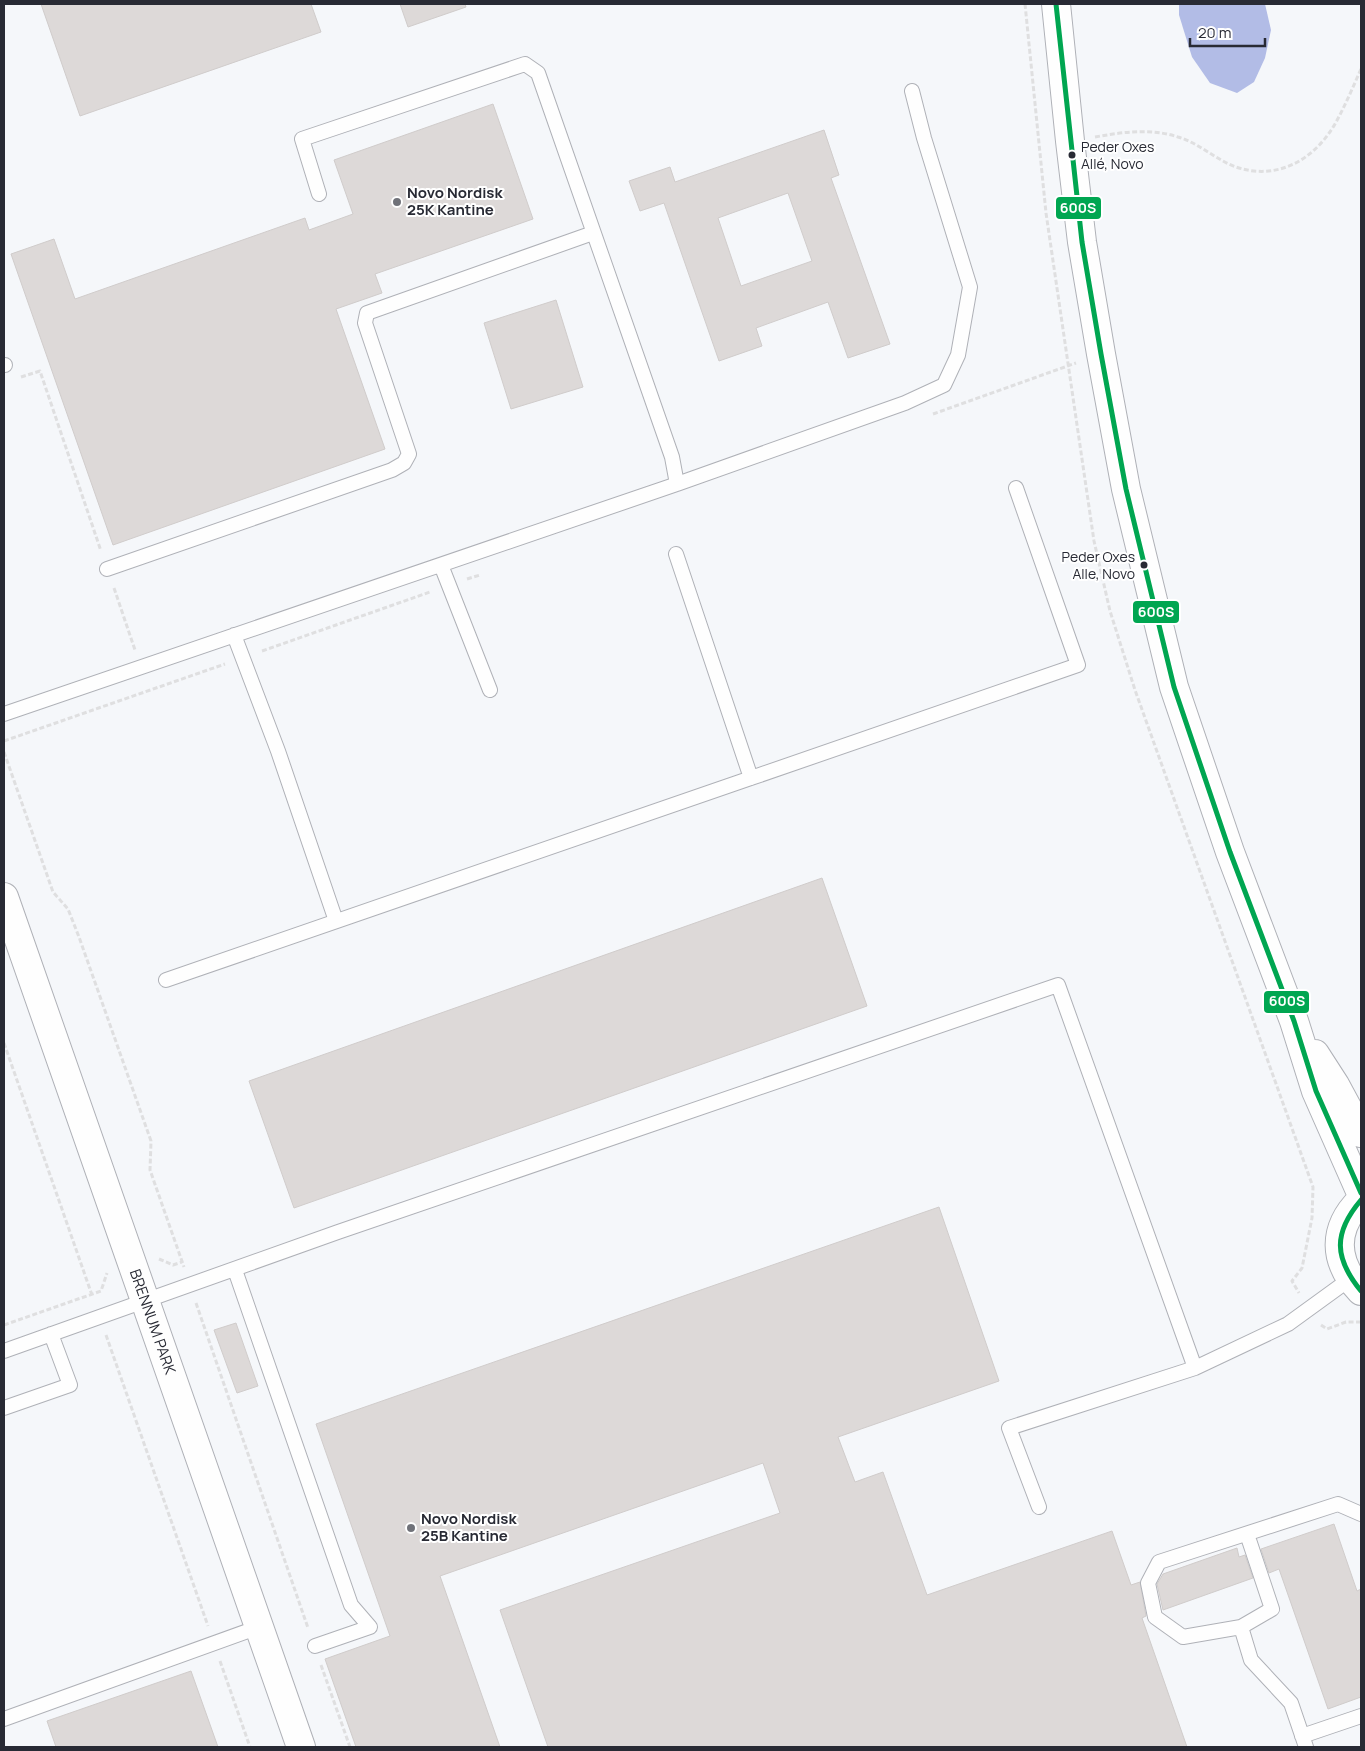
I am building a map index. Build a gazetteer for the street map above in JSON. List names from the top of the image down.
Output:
{
  "streets": {
    "street": ["BRENNUM PARK"]
  },
  "places": [
    "Peder Oxes Allé, Novo",
    "Novo Nordisk 25K Kantine",
    "Peder Oxes Alle, Novo",
    "Novo Nordisk 25B Kantine"
  ],
  "lines": ["transit line 600S"],
  "scale_bar": "20 m"
}
